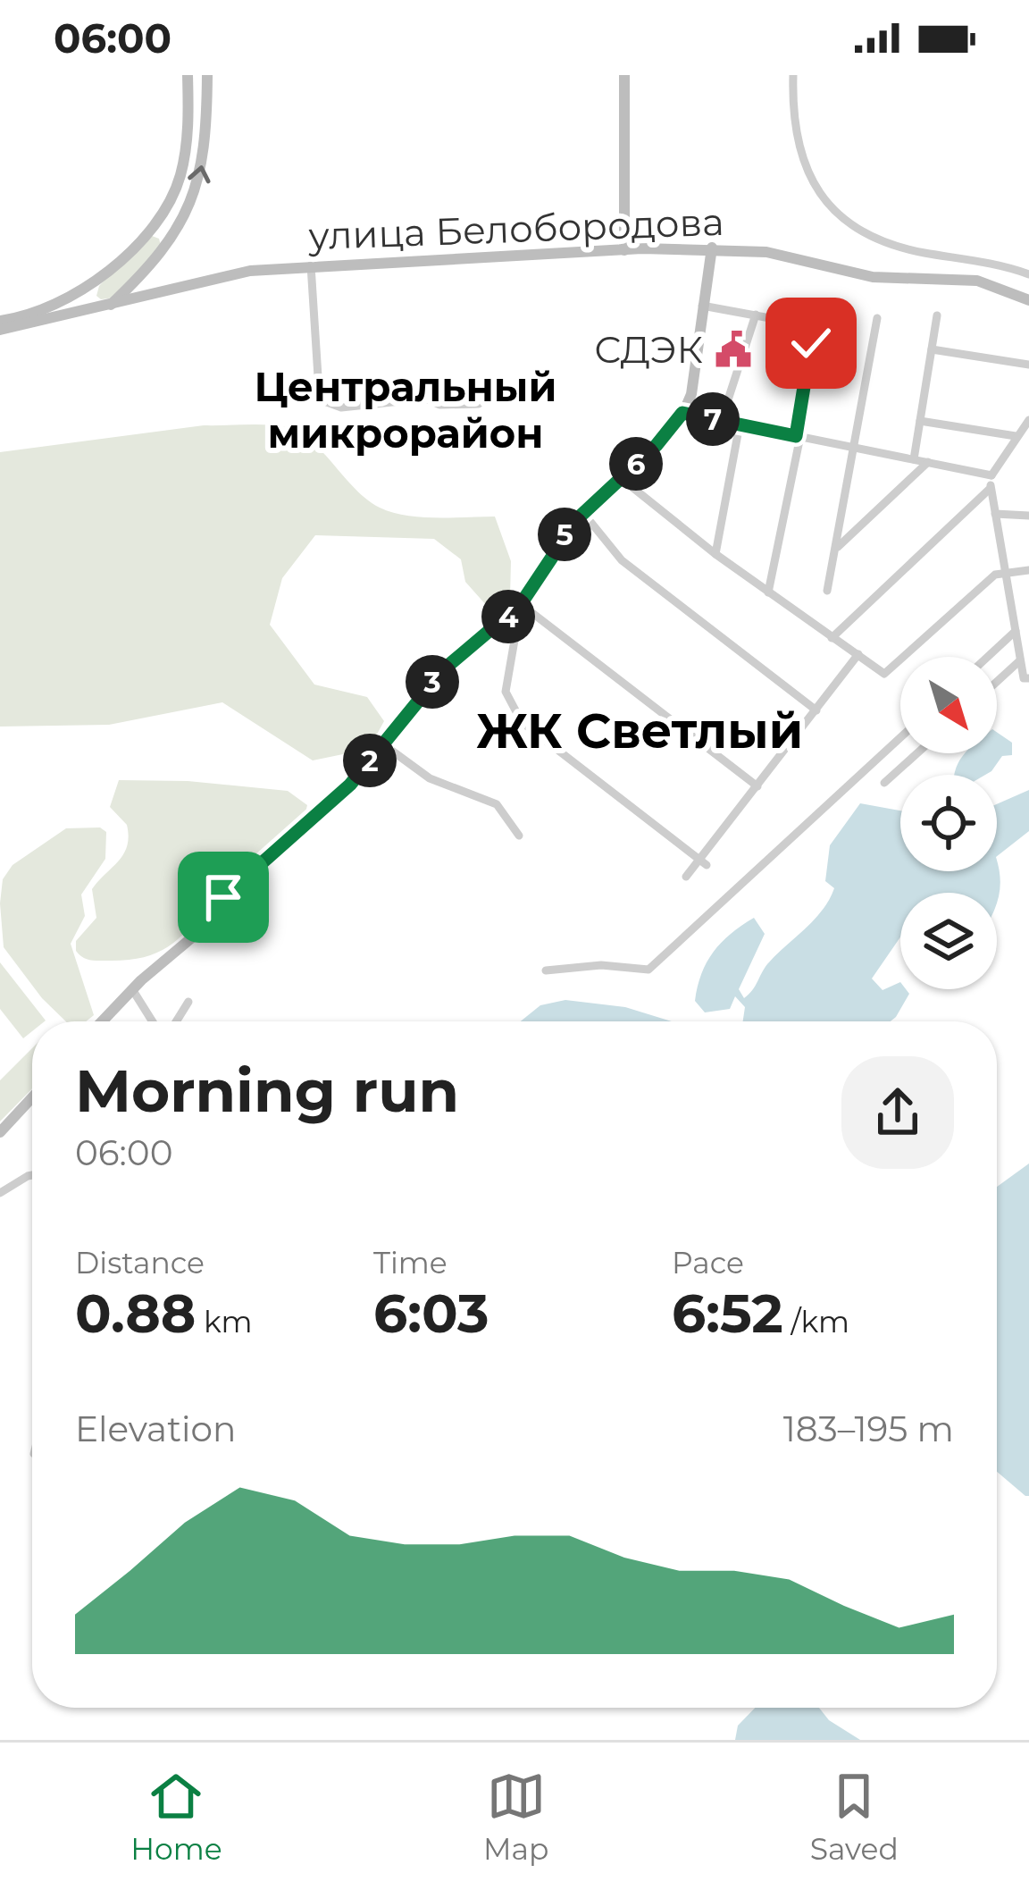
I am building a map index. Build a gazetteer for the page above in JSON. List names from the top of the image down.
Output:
{
  "streets": {
    "street": ["улица Белобородова"]
  },
  "districts": ["Центральный микрорайон", "ЖК Светлый"],
  "places": {
    "public building": ["СДЭК"]
  },
  "north": "bottom right",
  "page": {
    "status": "06:00",
    "pins": [
      "7",
      "6",
      "5",
      "4",
      "3",
      "2"
    ],
    "heading": ["Morning run", "06:00"],
    "stats": [
      ["Distance", "0.88 km"],
      ["Time", "6:03"],
      ["Pace", "6:52 /km"]
    ],
    "chart": ["Elevation", "183–195 m"],
    "tabs": ["Home", "Map", "Saved"]
  }
}
